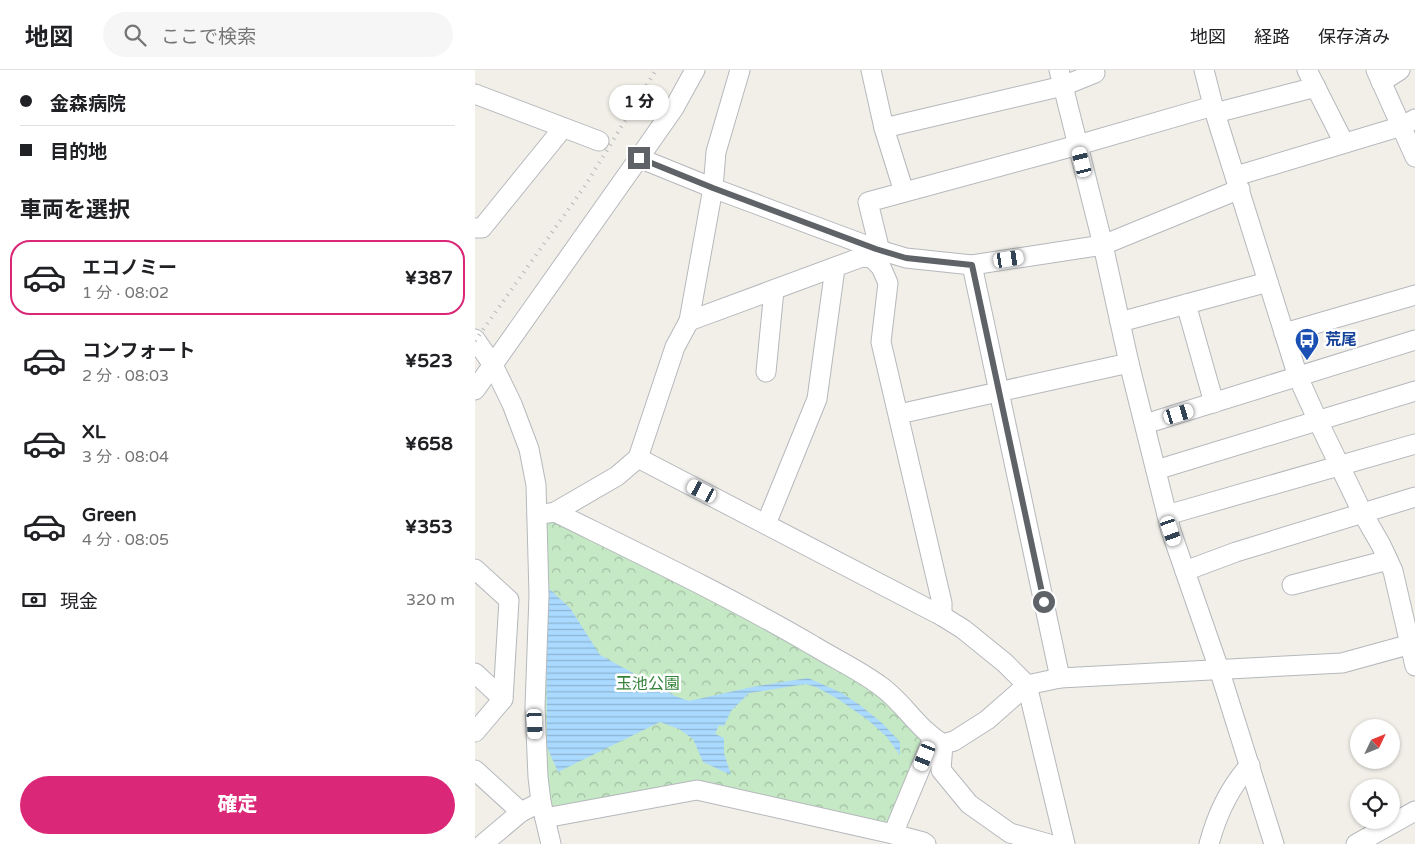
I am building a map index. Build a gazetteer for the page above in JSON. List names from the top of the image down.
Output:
{
  "parks": ["玉池公園"],
  "places": {
    "bus stop": ["荒尾"]
  },
  "north": "top right",
  "page": {
    "header": "地図",
    "search": "ここで検索",
    "nav": ["地図", "経路", "保存済み"],
    "banner": ["金森病院", "目的地"],
    "bubble": "1 分",
    "heading": "車両を選択",
    "list": [
      {
        "name": "エコノミー",
        "note": "1 分 · 08:02",
        "value": "¥387"
      },
      {
        "name": "コンフォート",
        "note": "2 分 · 08:03",
        "value": "¥523"
      },
      {
        "name": "XL",
        "note": "3 分 · 08:04",
        "value": "¥658"
      },
      {
        "name": "Green",
        "note": "4 分 · 08:05",
        "value": "¥353"
      }
    ],
    "pay": ["現金", "320 m"],
    "buttons": "確定"
  }
}
